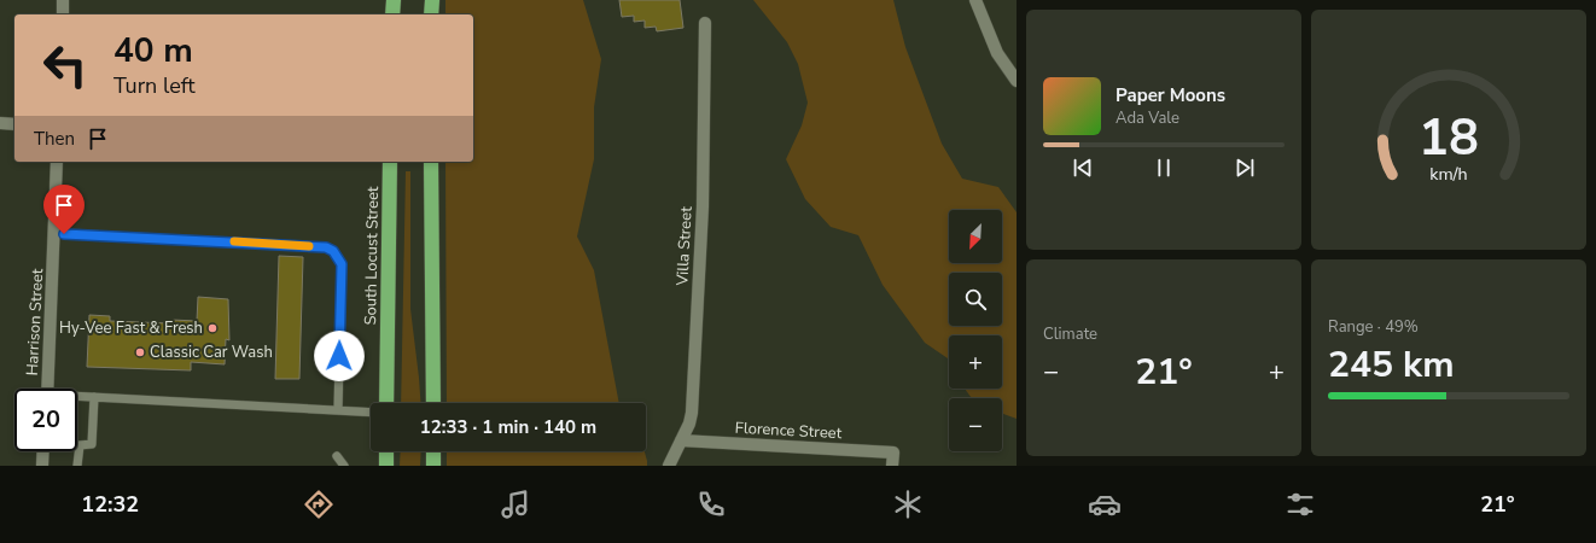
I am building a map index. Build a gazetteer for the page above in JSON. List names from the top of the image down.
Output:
{
  "streets": {
    "highway": ["South Locust Street"],
    "street": ["Villa Street", "Harrison Street", "Florence Street"]
  },
  "crossings": [
    ["Villa Street", "Florence Street"]
  ],
  "places": ["Hy-Vee Fast & Fresh", "Classic Car Wash"],
  "north": "bottom left",
  "page": {
    "turn": ["40 m", "Turn left"],
    "song": ["Paper Moons", "Ada Vale"],
    "then": "Then",
    "map_buttons": ["+", "−"],
    "tile": [
      "Climate",
      ["Range · 49%", "245 km"]
    ],
    "heat": ["−", "21°", "+"],
    "limit": "20",
    "trip": "12:33 · 1 min · 140 m",
    "tabs": ["12:32", "21°"],
    "gauge": ["18", "km/h"]
  }
}
